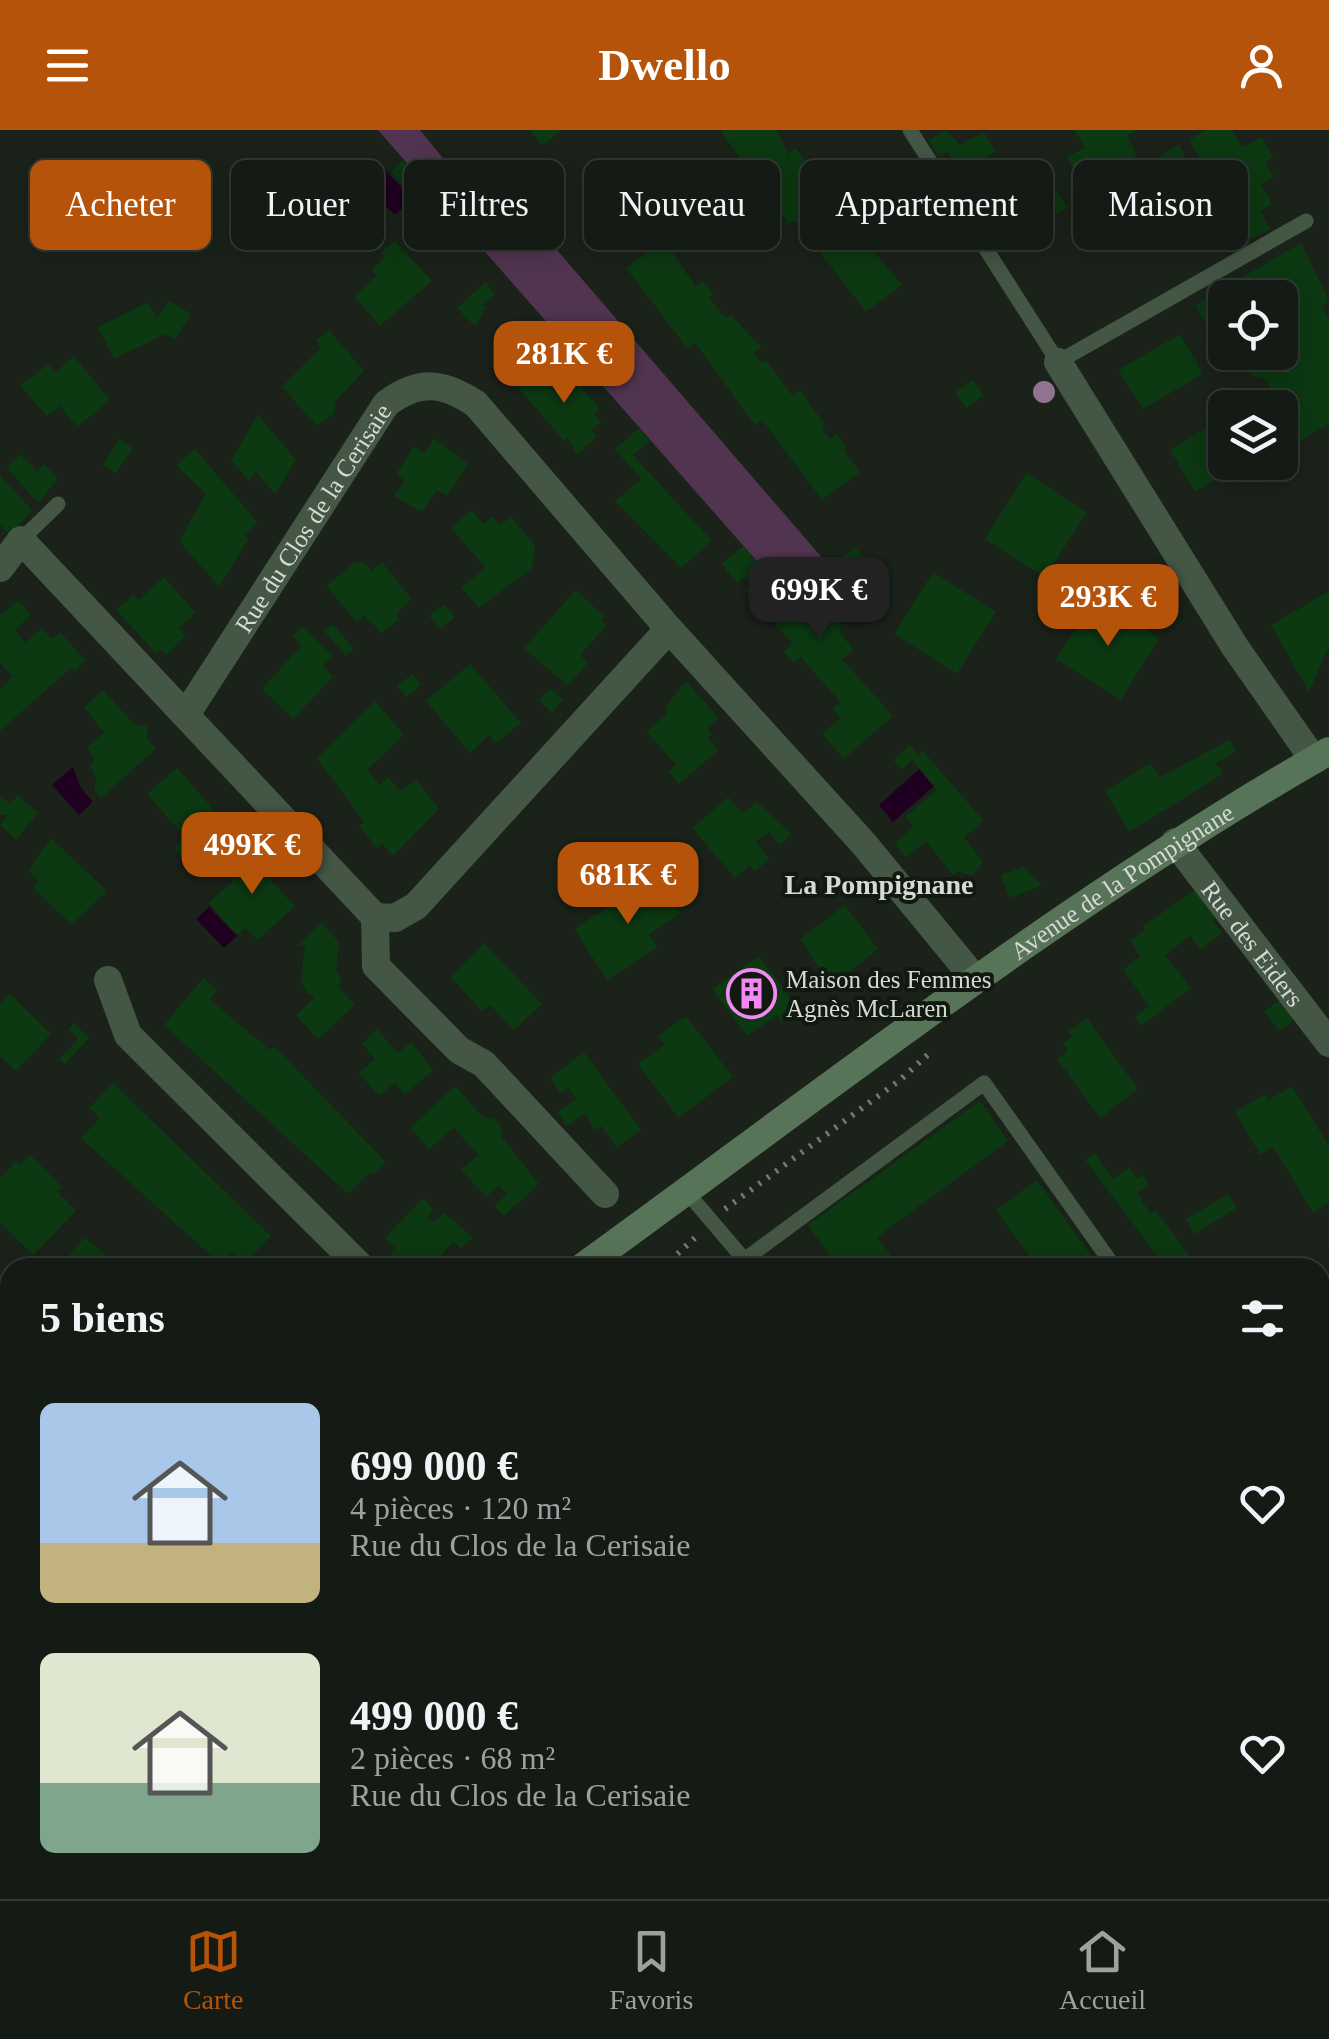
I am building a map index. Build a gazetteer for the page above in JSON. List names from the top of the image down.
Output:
{
  "streets": {
    "main road": ["Avenue de la Pompignane"],
    "street": ["Rue du Clos de la Cerisaie", "Rue des Eiders"]
  },
  "crossings": [
    ["Rue du Clos de la Cerisaie", "Avenue de la Pompignane"],
    ["Avenue de la Pompignane", "Rue des Eiders"]
  ],
  "districts": ["La Pompignane"],
  "places": {
    "building": ["Maison des Femmes Agnès McLaren"]
  },
  "page": {
    "header": "Dwello",
    "chip": [
      "Acheter",
      "Louer",
      "Filtres",
      "Nouveau",
      "Appartement",
      "Maison"
    ],
    "price": [
      "281K €",
      "699K €",
      "293K €",
      "499K €",
      "681K €"
    ],
    "heading": "5 biens",
    "list": [
      {
        "name": "699 000 €",
        "note": "4 pièces · 120 m² · Rue du Clos de la Cerisaie"
      },
      {
        "name": "499 000 €",
        "note": "2 pièces · 68 m² · Rue du Clos de la Cerisaie"
      }
    ],
    "tabs": ["Carte", "Favoris", "Accueil"]
  }
}
